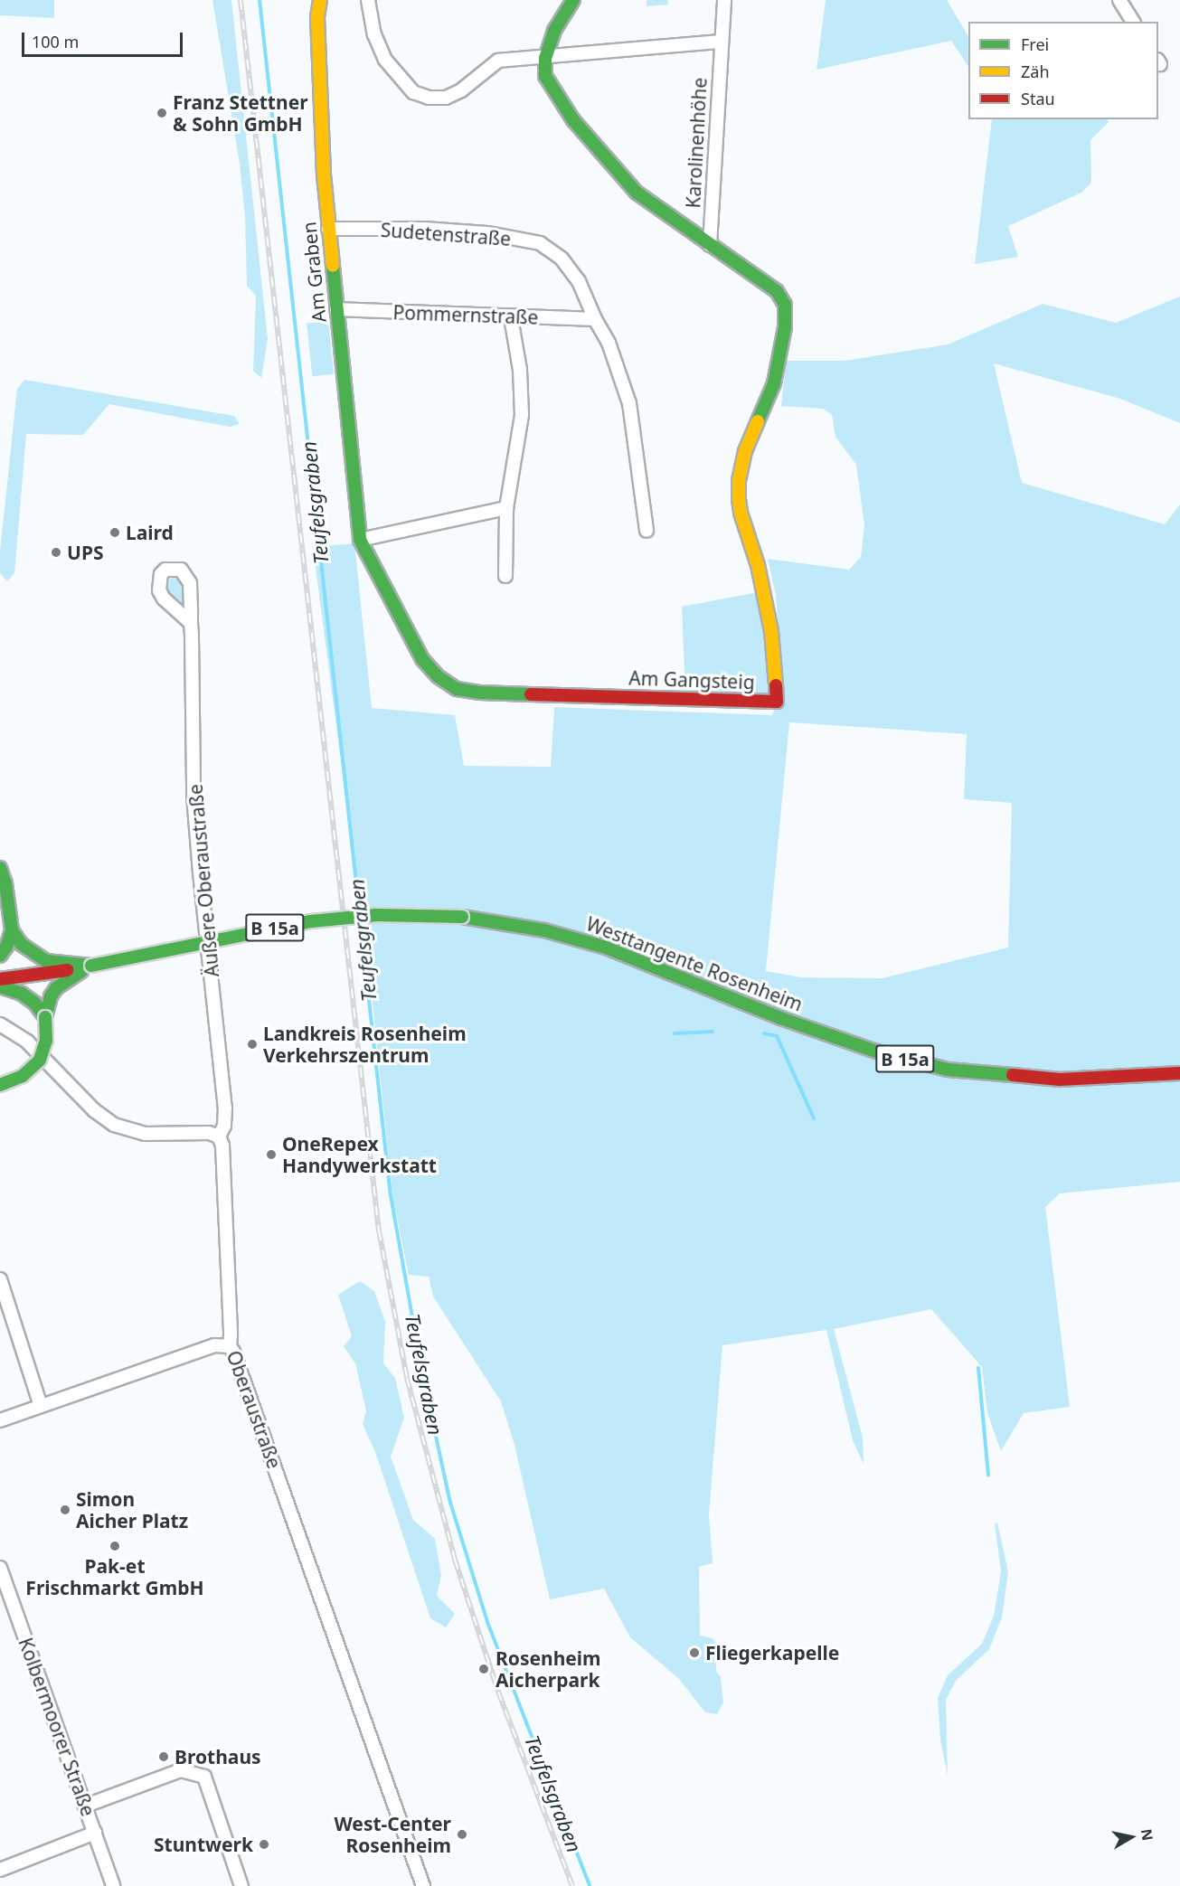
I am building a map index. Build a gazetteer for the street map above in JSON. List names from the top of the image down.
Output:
{
  "streets": {
    "main road": [
      "Karolinenhöhe",
      "Am Graben",
      "Am Gangsteig",
      "B 15a",
      "Westtangente Rosenheim"
    ],
    "street": [
      "Sudetenstraße",
      "Pommernstraße",
      "Äußere Oberaustraße",
      "Oberaustraße",
      "Kolbermoorer Straße"
    ]
  },
  "crossings": [
    ["Karolinenhöhe", "Am Gangsteig"],
    ["Sudetenstraße", "Am Graben"],
    ["Sudetenstraße", "Pommernstraße"],
    ["Am Graben", "Pommernstraße"],
    ["Am Graben", "Am Gangsteig"],
    ["Äußere Oberaustraße", "Oberaustraße"]
  ],
  "water": ["Teufelsgraben"],
  "places": [
    "Franz Stettner & Sohn GmbH",
    "Laird",
    "UPS",
    "Landkreis Rosenheim Verkehrszentrum",
    "OneRepex Handywerkstatt",
    "Simon Aicher Platz",
    "Pak-et Frischmarkt GmbH",
    "Fliegerkapelle",
    "Rosenheim Aicherpark",
    "Brothaus",
    "West-Center Rosenheim",
    "Stuntwerk"
  ],
  "legend": ["Frei", "Zäh", "Stau"],
  "scale_bar": "100 m",
  "north": "right"
}
